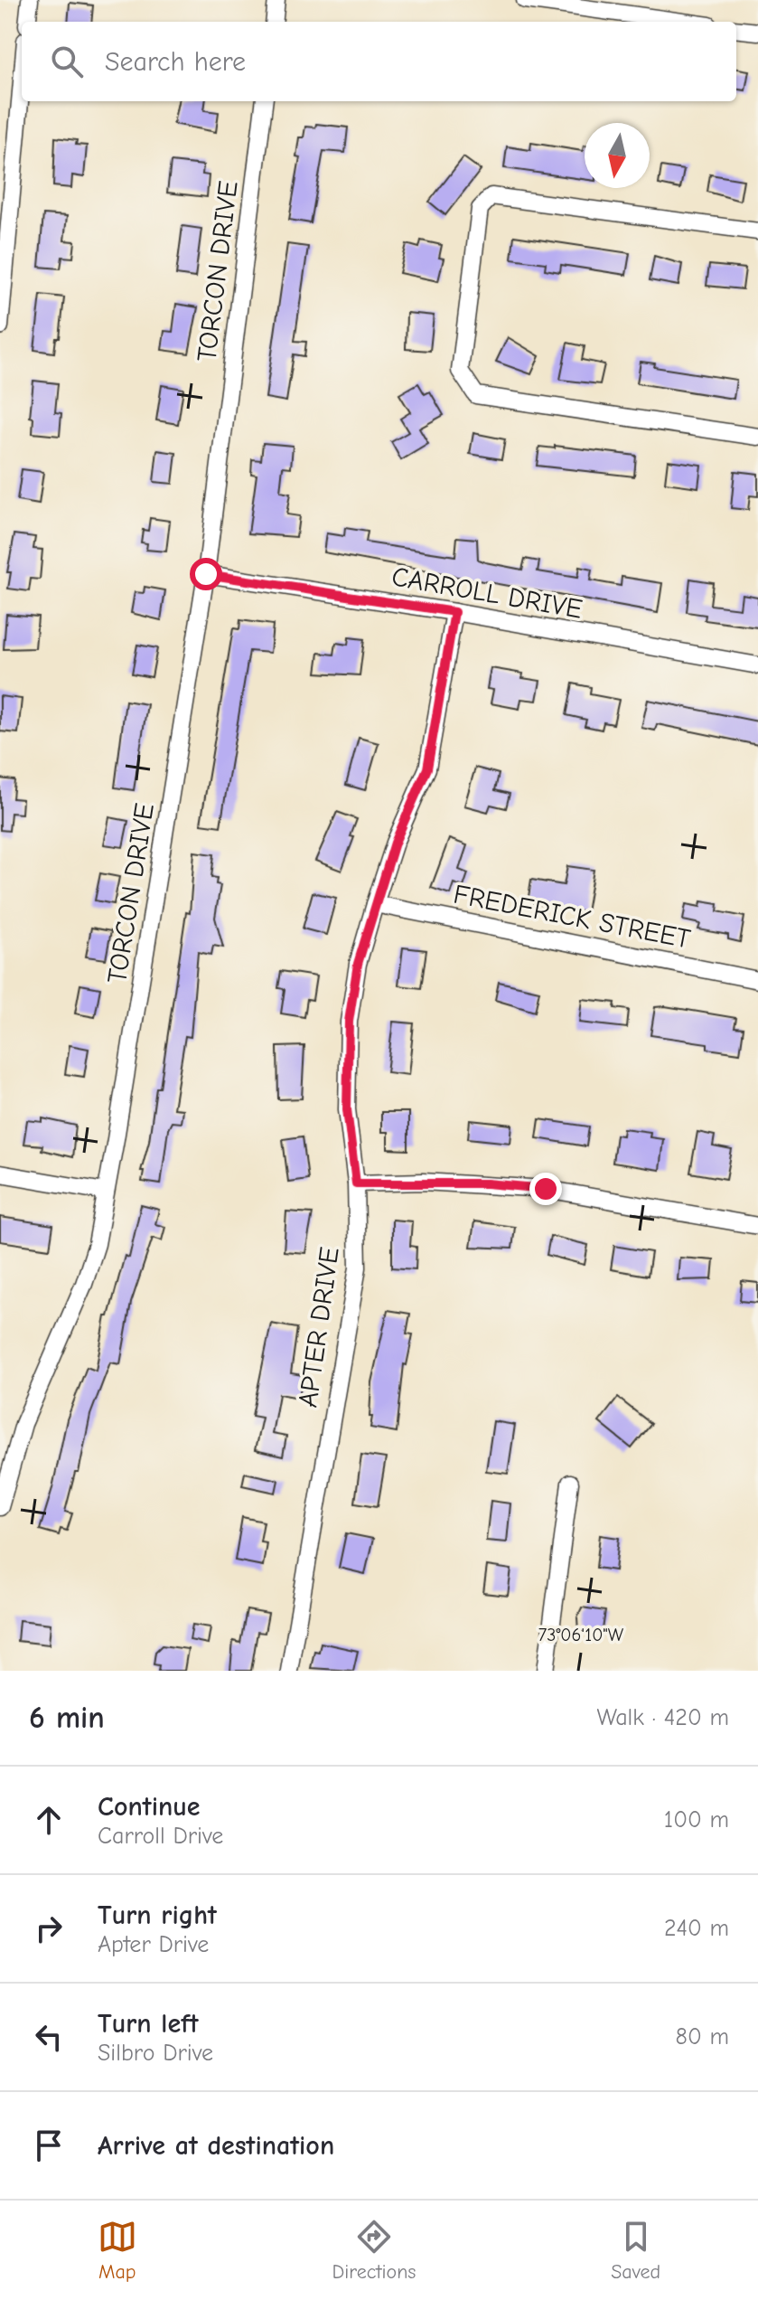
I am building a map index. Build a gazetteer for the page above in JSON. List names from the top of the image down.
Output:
{
  "streets": {
    "street": [
      "TORCON DRIVE",
      "CARROLL DRIVE",
      "FREDERICK STREET",
      "APTER DRIVE"
    ]
  },
  "crossings": [
    ["TORCON DRIVE", "CARROLL DRIVE"],
    ["CARROLL DRIVE", "APTER DRIVE"],
    ["FREDERICK STREET", "APTER DRIVE"]
  ],
  "north": "bottom",
  "page": {
    "search": "Search here",
    "heading": ["6 min", "Walk · 420 m"],
    "list": [
      ["Continue", "Carroll Drive", "100 m"],
      ["Turn right", "Apter Drive", "240 m"],
      ["Turn left", "Silbro Drive", "80 m"],
      "Arrive at destination"
    ],
    "nav": ["Map", "Directions", "Saved"]
  },
  "coordinates": ["73°06'10\"W"]
}
